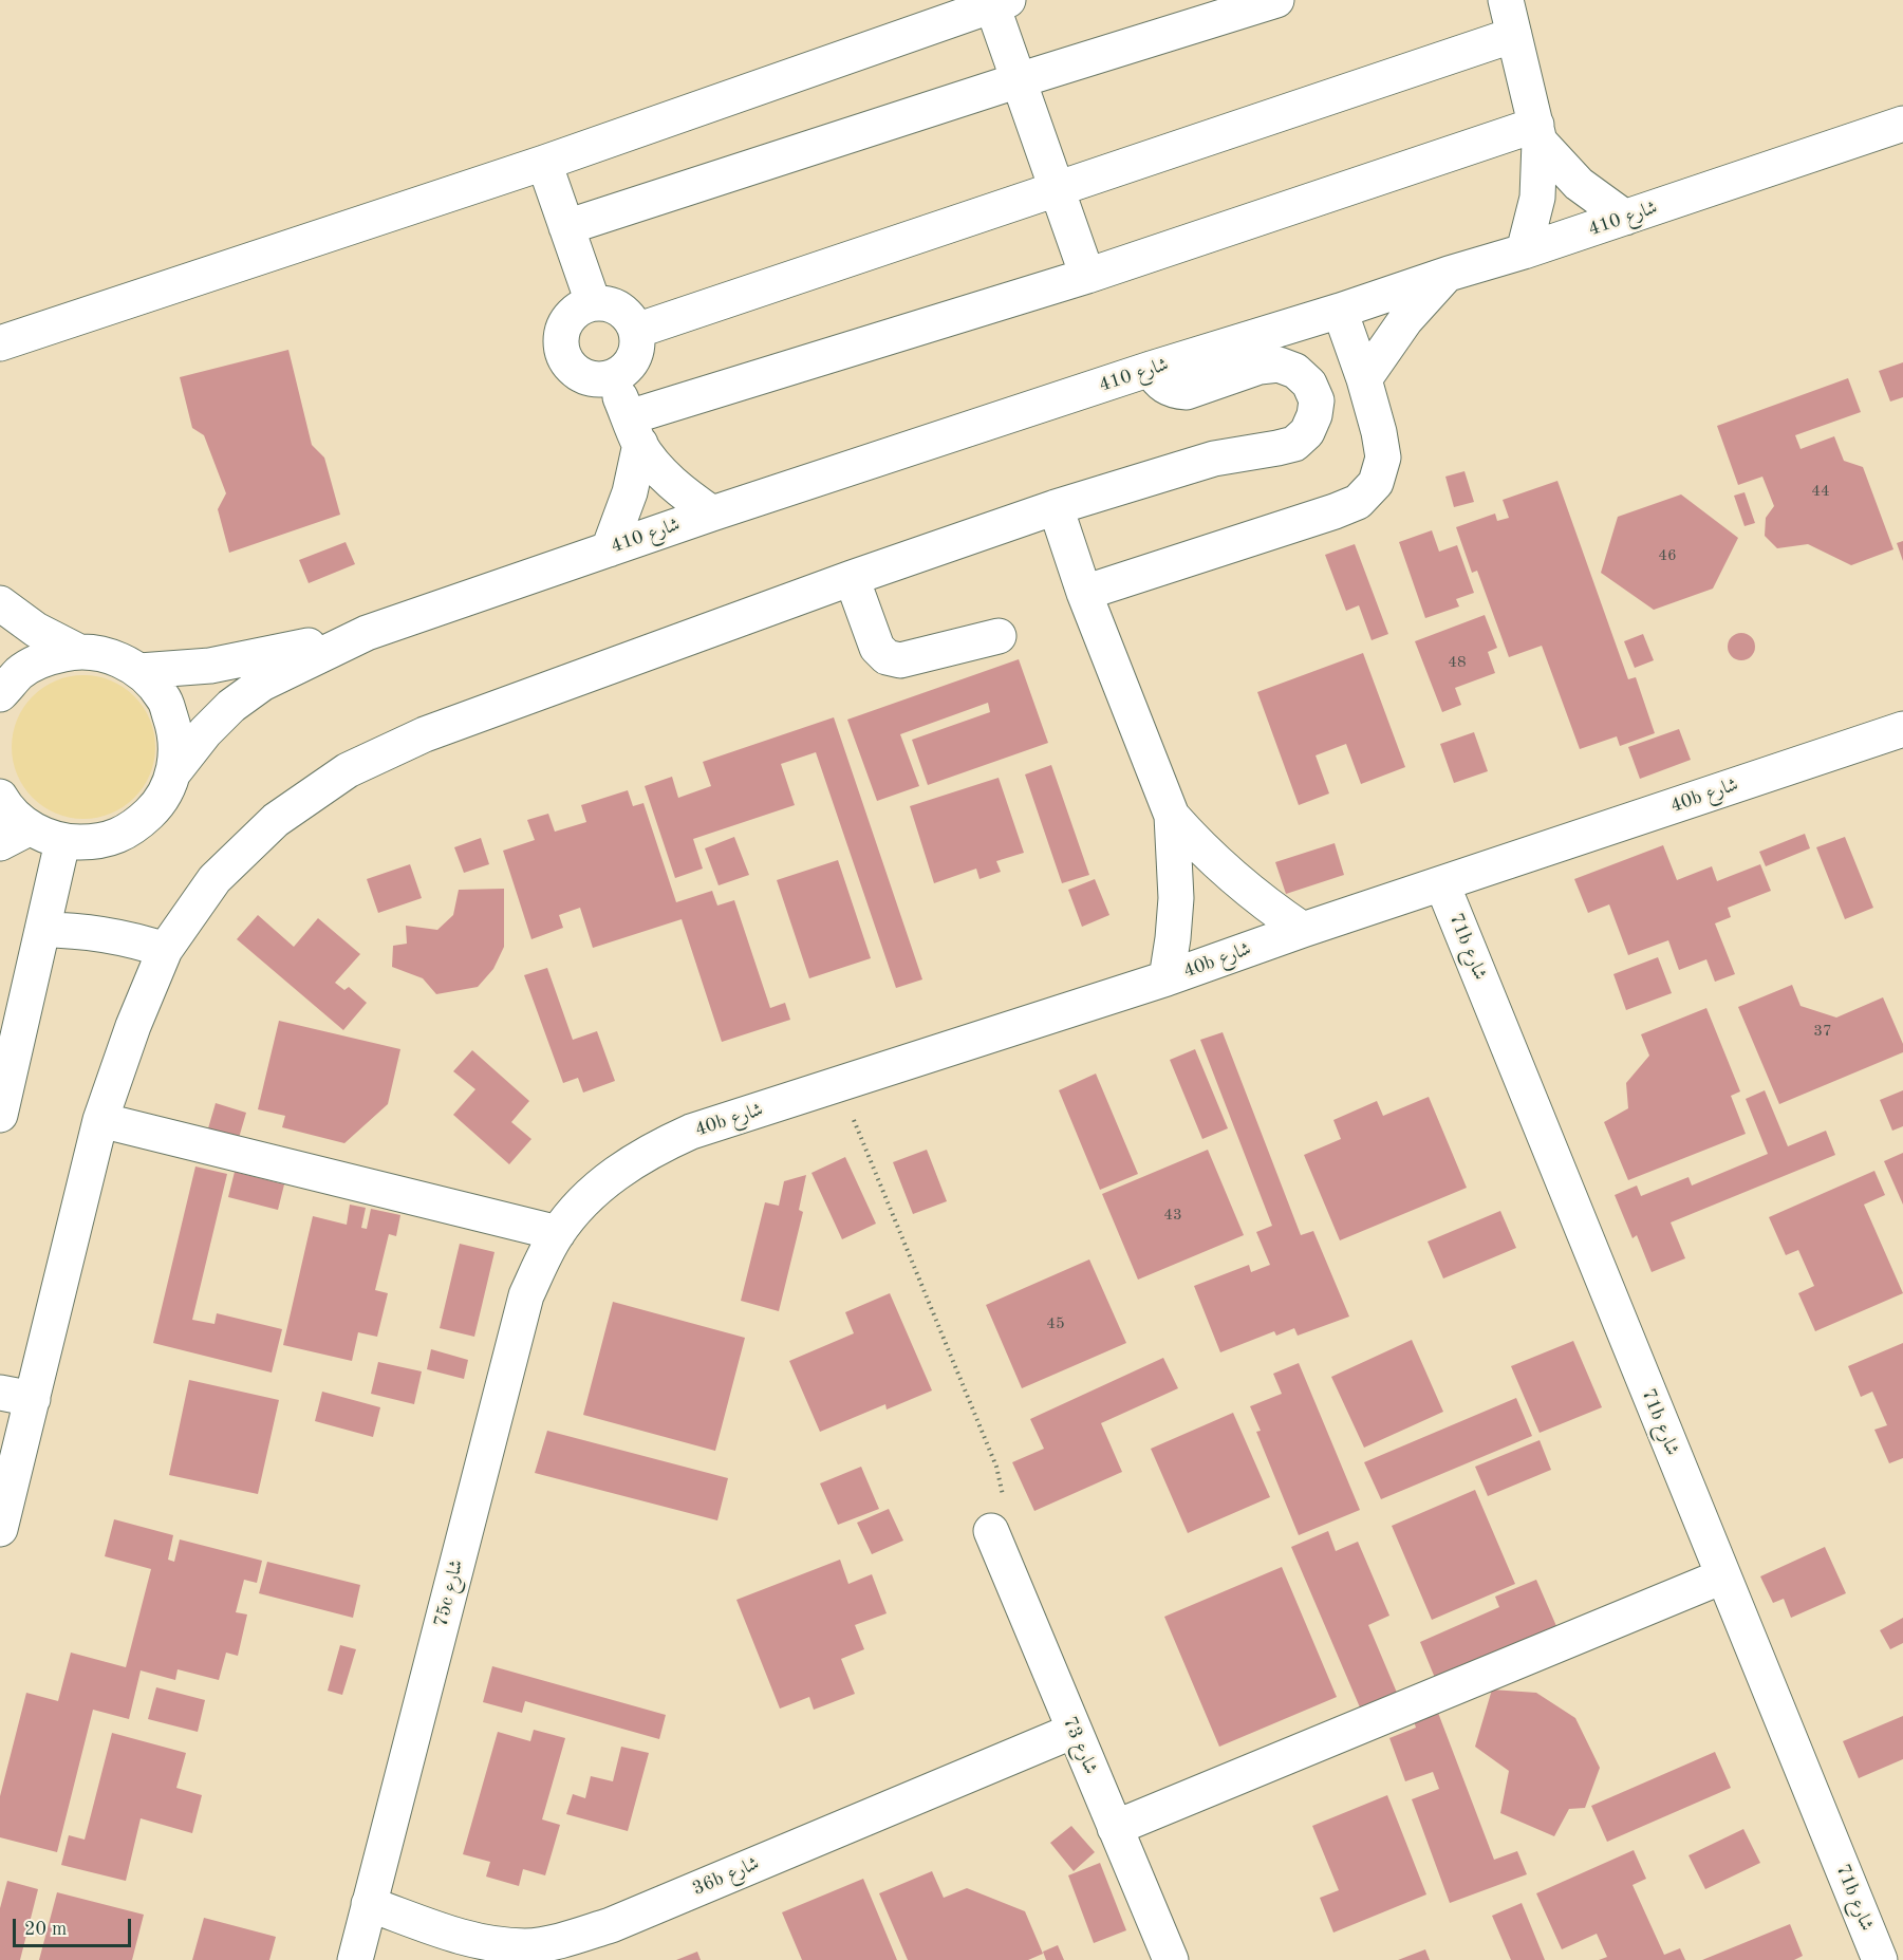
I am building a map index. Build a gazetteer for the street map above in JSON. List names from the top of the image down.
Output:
{
  "streets": {
    "street": [
      "شارع 410",
      "40b شارع",
      "71b شارع",
      "75c شارع",
      "شارع 73",
      "36b شارع"
    ]
  },
  "crossings": [
    ["40b شارع", "71b شارع"],
    ["40b شارع", "75c شارع"],
    ["75c شارع", "36b شارع"],
    ["شارع 73", "36b شارع"]
  ],
  "house_numbers": [
    "44",
    "46",
    "48",
    "37",
    "43",
    "45"
  ],
  "scale_bar": "20 m"
}
